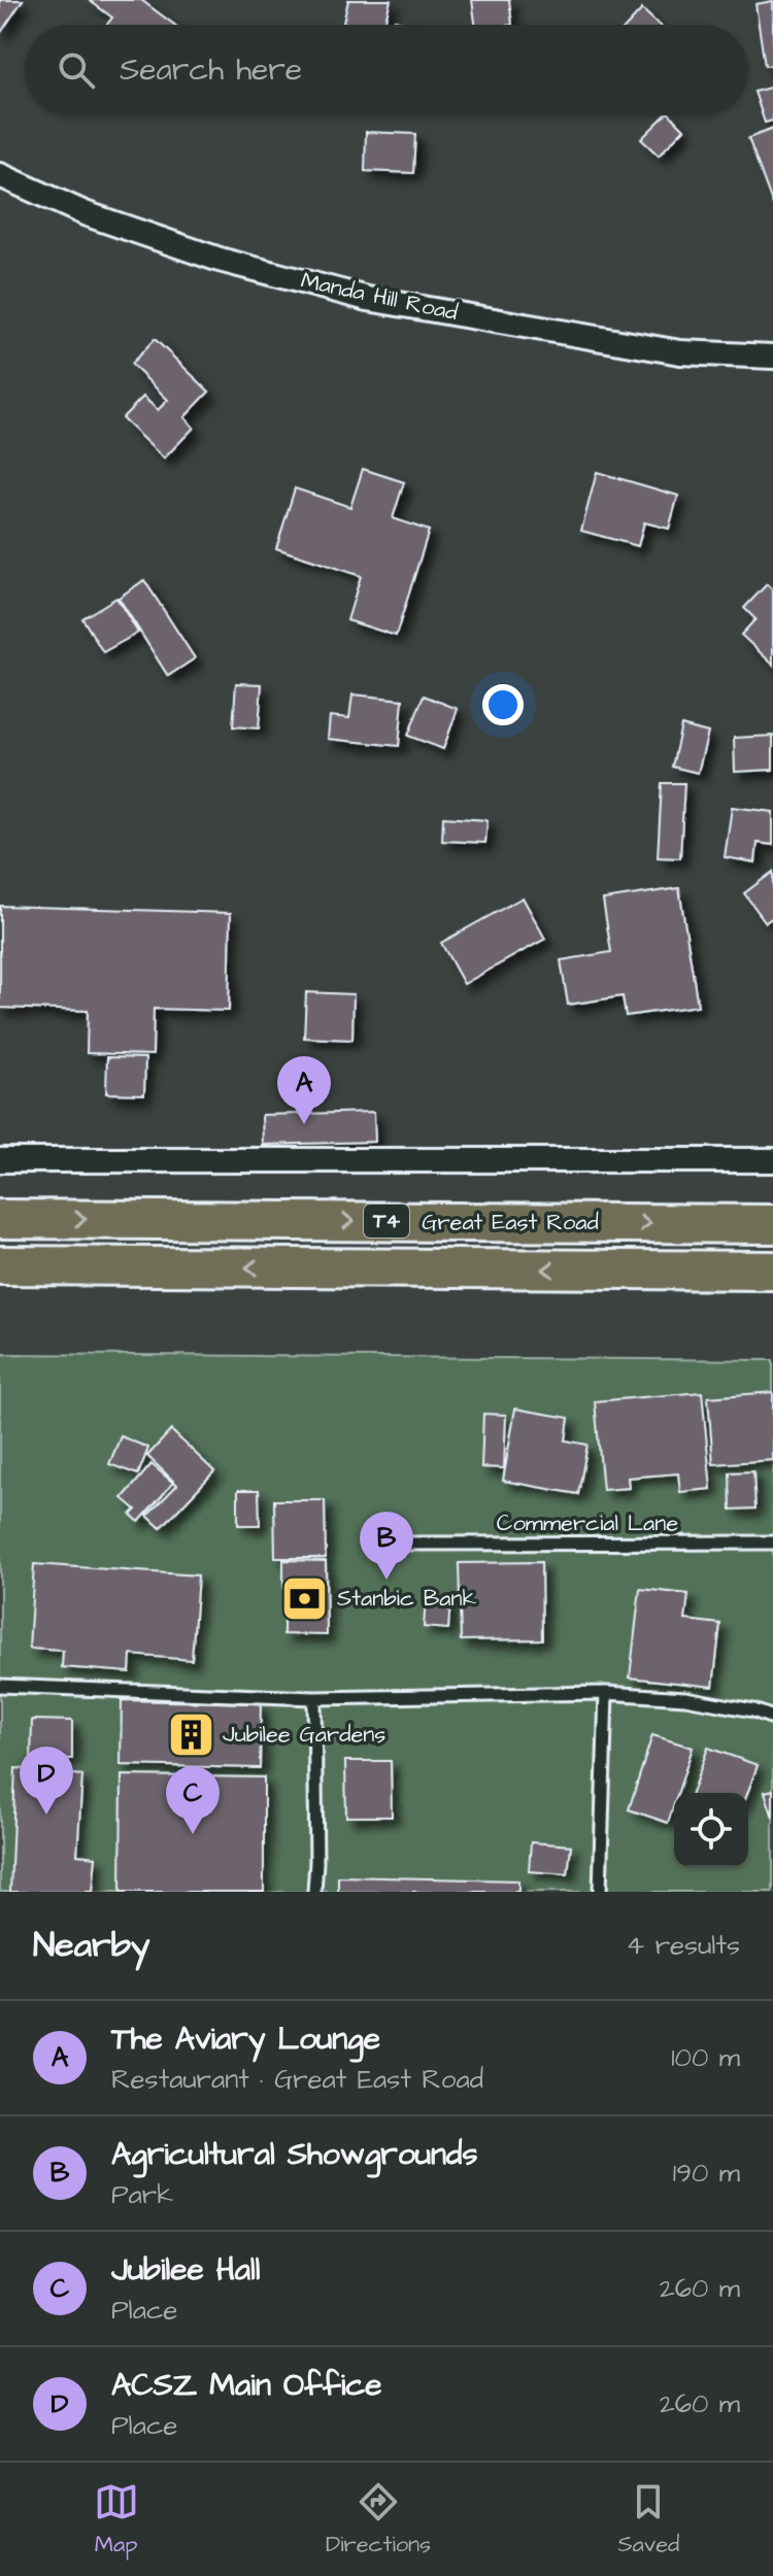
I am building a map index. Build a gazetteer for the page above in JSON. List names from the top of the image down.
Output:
{
  "streets": {
    "main road": ["T4", "Great East Road"],
    "street": ["Manda Hill Road"],
    "lane": ["Commercial Lane"]
  },
  "places": {
    "bank": ["Stanbic Bank"],
    "building": ["Jubilee Gardens"]
  },
  "page": {
    "search": "Search here",
    "pins": [
      "A",
      "B",
      "D",
      "C"
    ],
    "heading": ["Nearby", "4 results"],
    "list": [
      {
        "mark": "A",
        "name": "The Aviary Lounge",
        "note": "Restaurant · Great East Road",
        "value": "100 m"
      },
      {
        "mark": "B",
        "name": "Agricultural Showgrounds",
        "note": "Park",
        "value": "190 m"
      },
      {
        "mark": "C",
        "name": "Jubilee Hall",
        "note": "Place",
        "value": "260 m"
      },
      {
        "mark": "D",
        "name": "ACSZ Main Office",
        "note": "Place",
        "value": "260 m"
      }
    ],
    "nav": ["Map", "Directions", "Saved"]
  }
}
